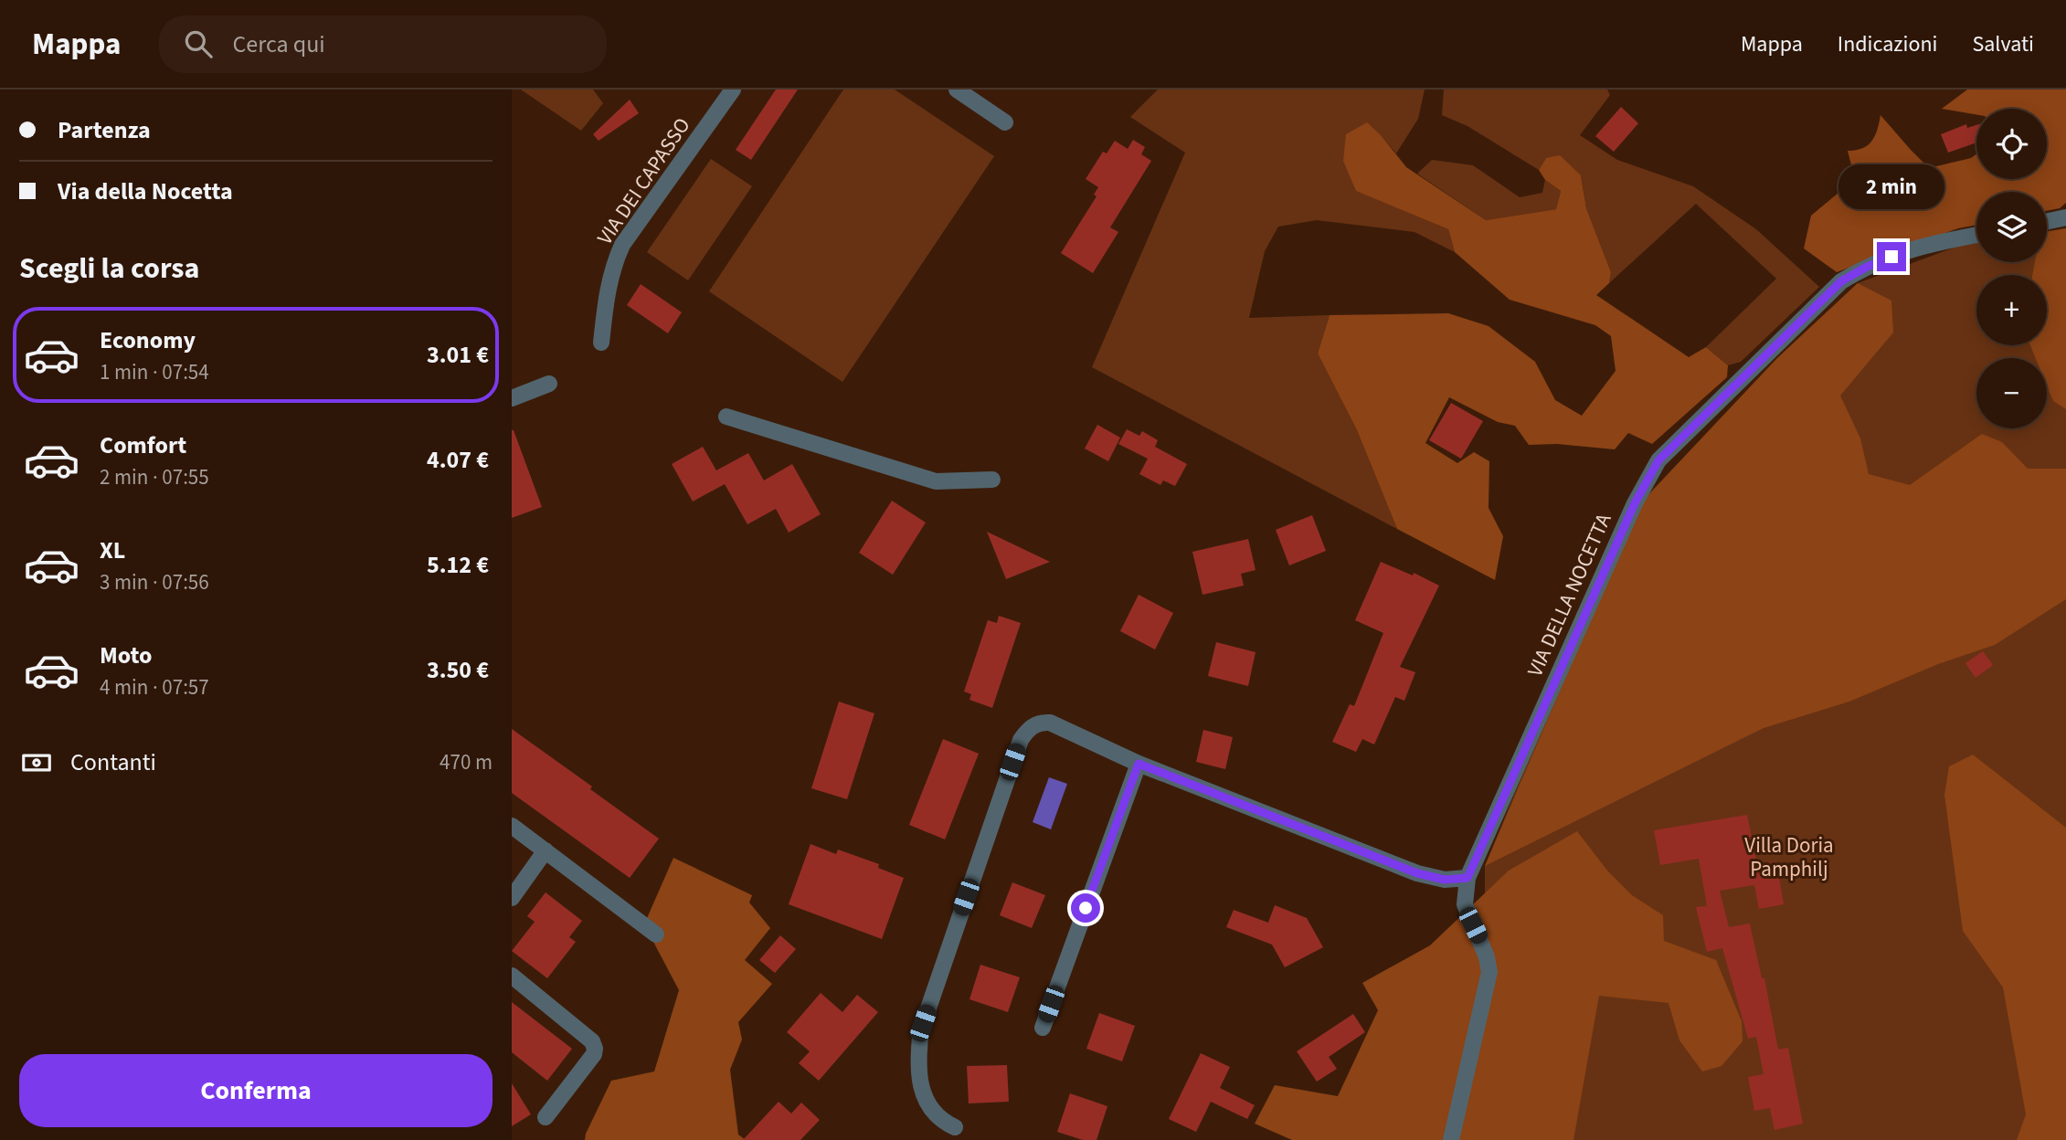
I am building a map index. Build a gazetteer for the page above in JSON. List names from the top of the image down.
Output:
{
  "streets": {
    "street": ["VIA DEI CAPASSO", "VIA DELLA NOCETTA"]
  },
  "parks": ["Villa Doria Pamphilj"],
  "page": {
    "header": "Mappa",
    "search": "Cerca qui",
    "nav": ["Mappa", "Indicazioni", "Salvati"],
    "banner": ["Partenza", "Via della Nocetta"],
    "map_buttons": ["+", "−"],
    "bubble": "2 min",
    "heading": "Scegli la corsa",
    "list": [
      {
        "name": "Economy",
        "note": "1 min · 07:54",
        "value": "3.01 €"
      },
      {
        "name": "Comfort",
        "note": "2 min · 07:55",
        "value": "4.07 €"
      },
      {
        "name": "XL",
        "note": "3 min · 07:56",
        "value": "5.12 €"
      },
      {
        "name": "Moto",
        "note": "4 min · 07:57",
        "value": "3.50 €"
      }
    ],
    "pay": ["Contanti", "470 m"],
    "buttons": "Conferma"
  }
}
